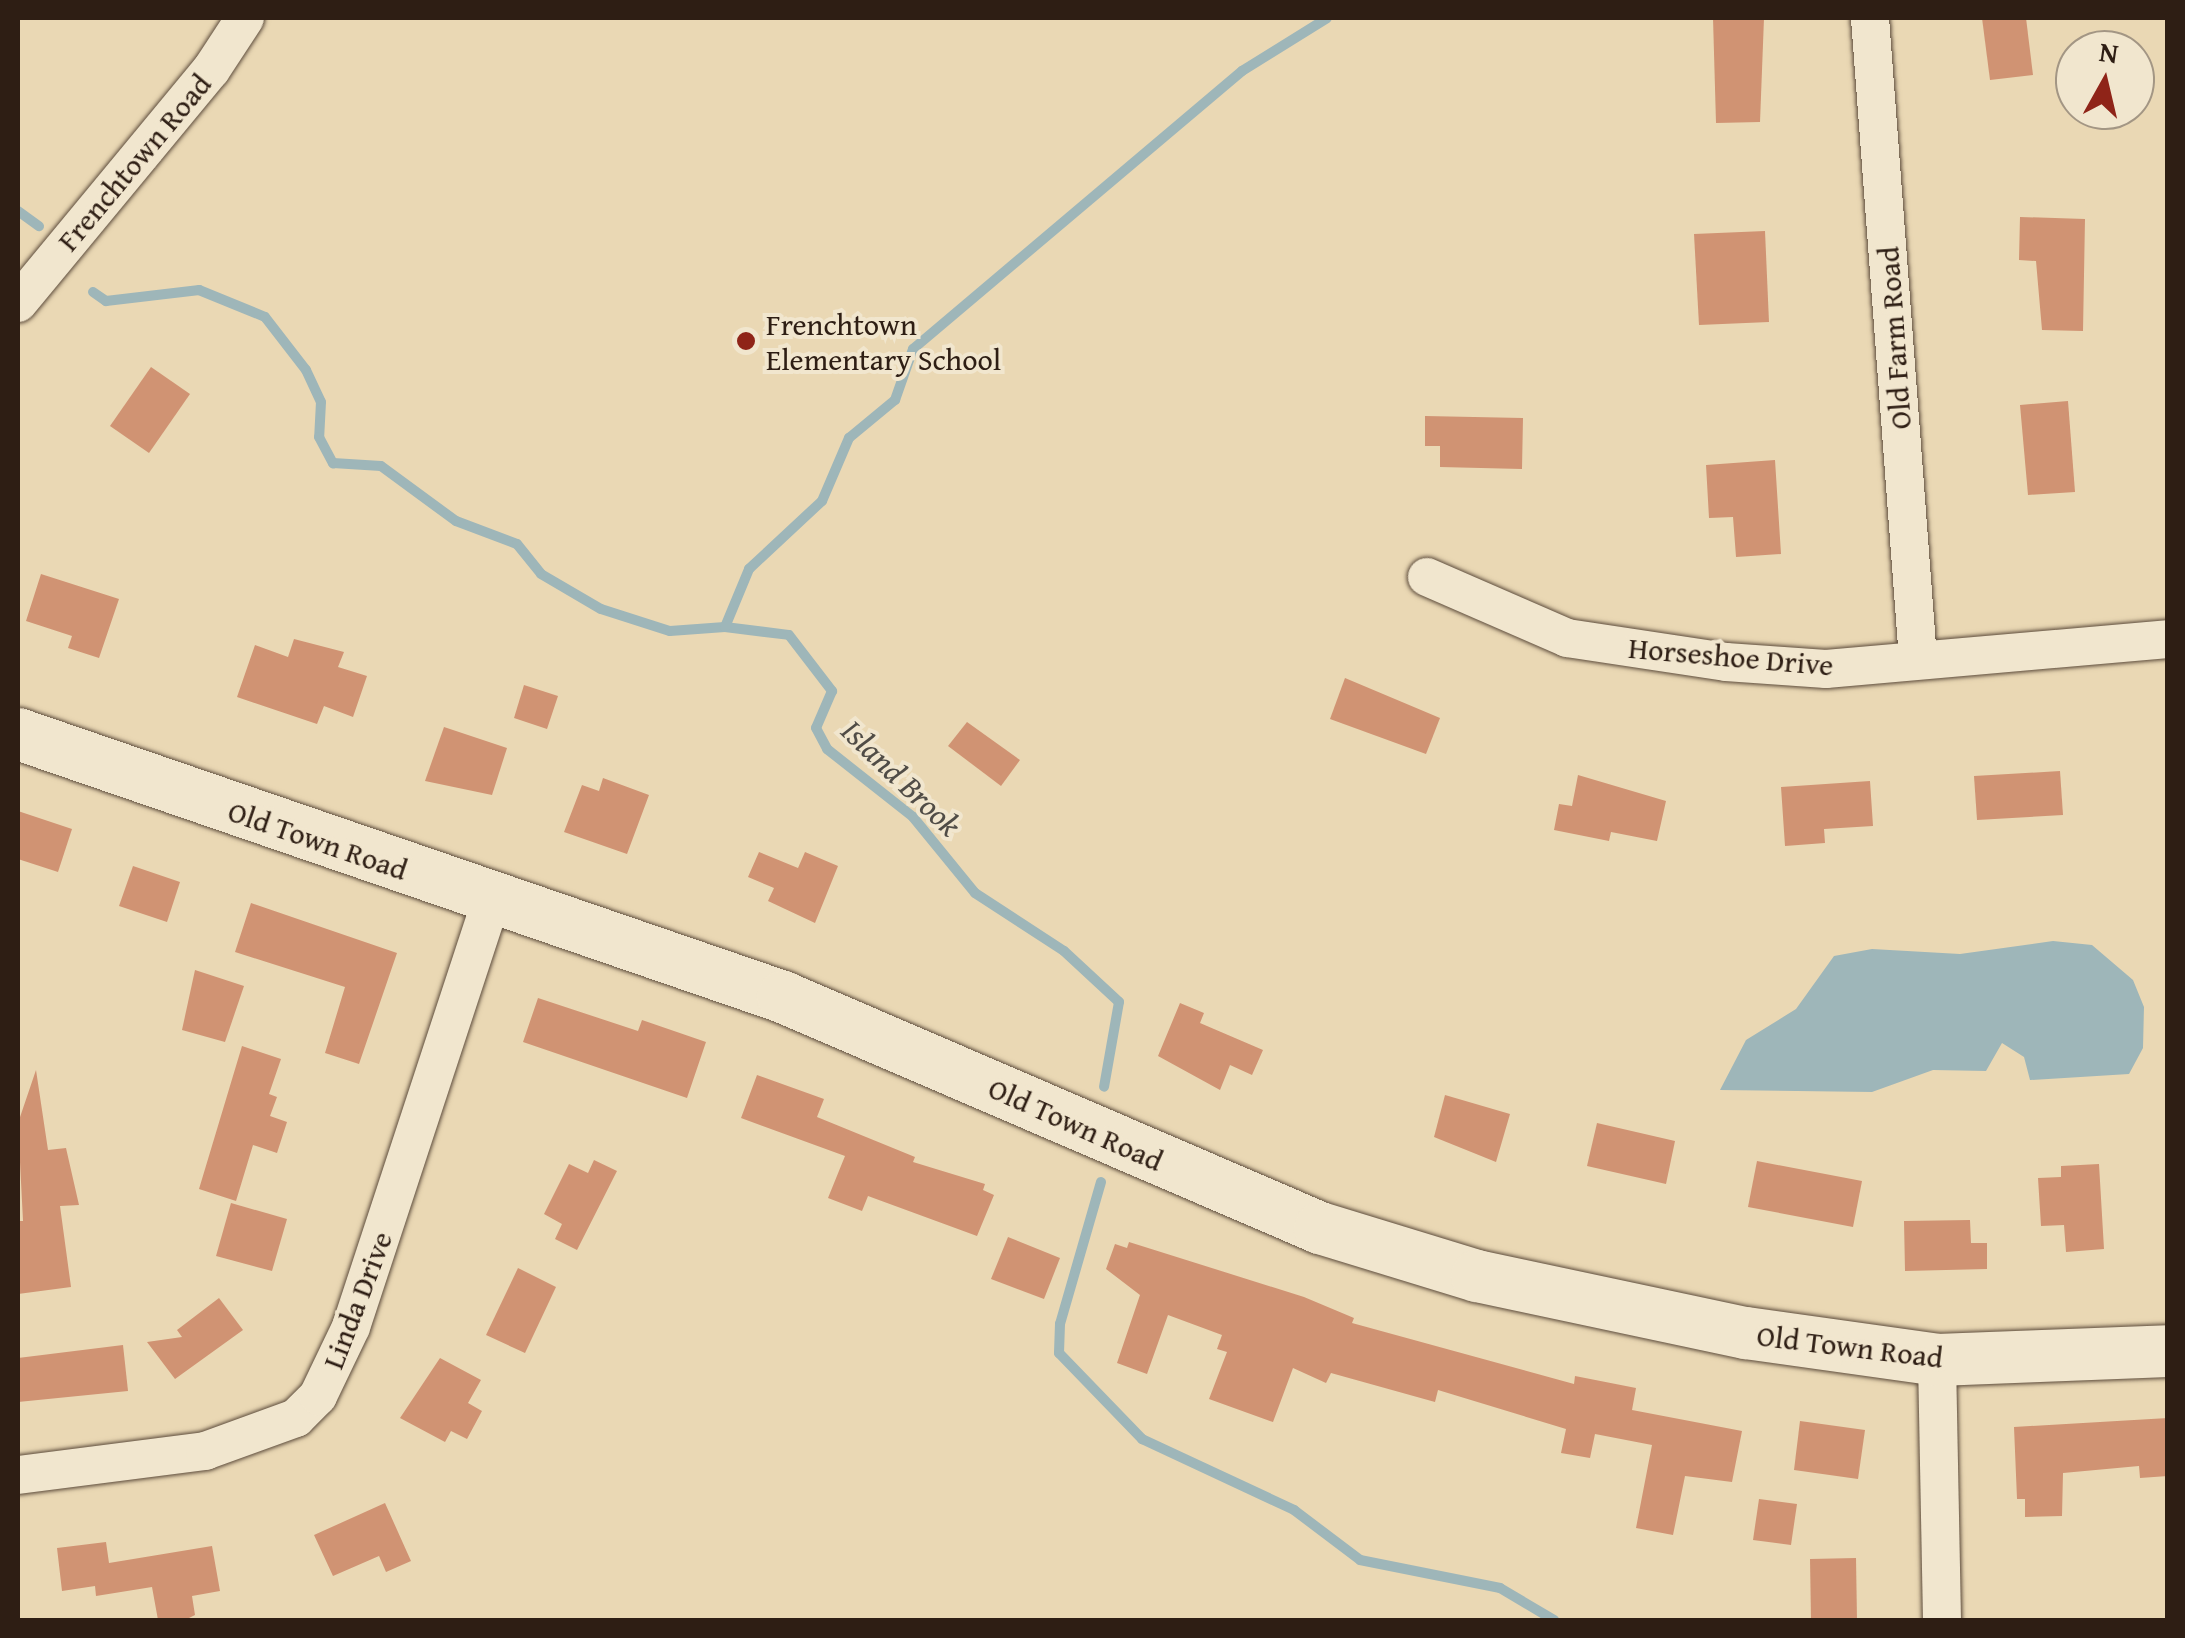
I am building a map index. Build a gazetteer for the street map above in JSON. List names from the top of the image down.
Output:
{
  "streets": {
    "main road": ["Old Town Road"],
    "street": [
      "Frenchtown Road",
      "Old Farm Road",
      "Horseshoe Drive",
      "Linda Drive"
    ]
  },
  "crossings": [
    ["Old Farm Road", "Horseshoe Drive"],
    ["Old Town Road", "Linda Drive"]
  ],
  "water": ["Island Brook"],
  "places": ["Frenchtown Elementary School"],
  "north": "top"
}
